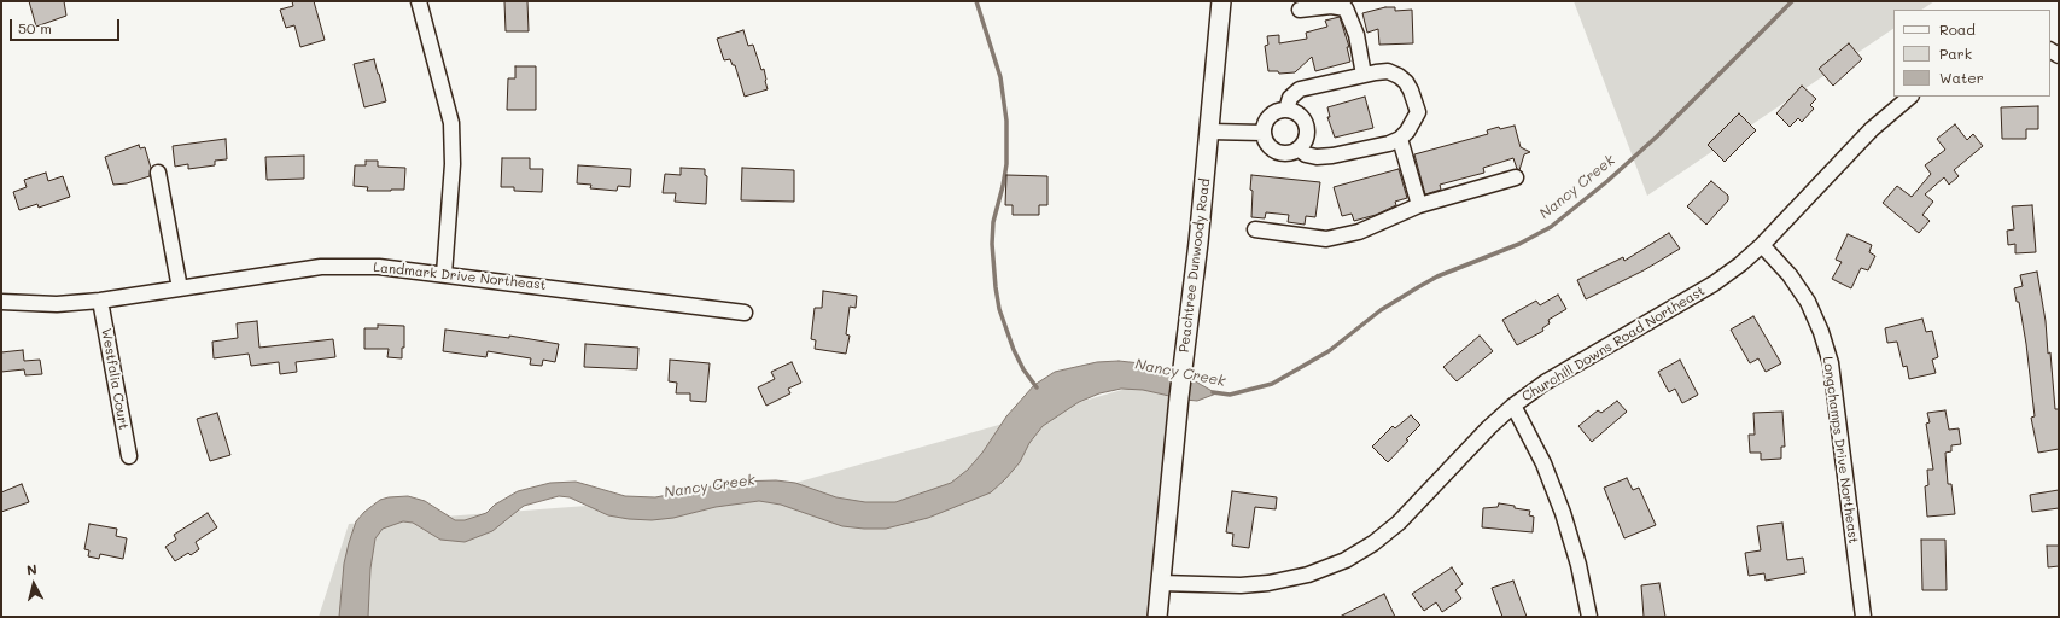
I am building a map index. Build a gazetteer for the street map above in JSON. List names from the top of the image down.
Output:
{
  "streets": {
    "main road": ["Peachtree Dunwoody Road"],
    "street": [
      "Landmark Drive Northeast",
      "Churchill Downs Road Northeast",
      "Westfalia Court",
      "Longchamps Drive Northeast"
    ]
  },
  "crossings": [
    ["Peachtree Dunwoody Road", "Churchill Downs Road Northeast"],
    ["Landmark Drive Northeast", "Westfalia Court"],
    ["Churchill Downs Road Northeast", "Longchamps Drive Northeast"]
  ],
  "water": ["Nancy Creek"],
  "legend": ["Road", "Park", "Water"],
  "scale_bar": "50 m",
  "north": "top"
}
